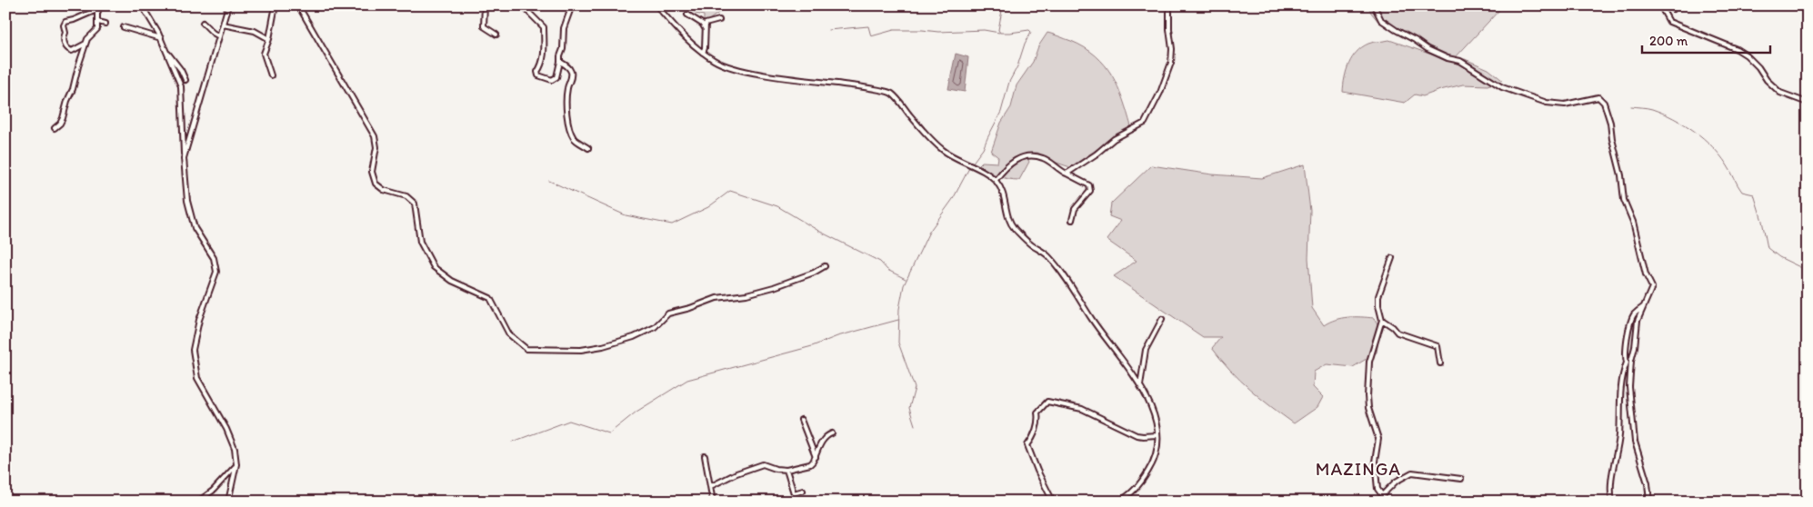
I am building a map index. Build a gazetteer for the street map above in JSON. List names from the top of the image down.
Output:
{
  "districts": ["MAZINGA"],
  "scale_bar": "200 m"
}
